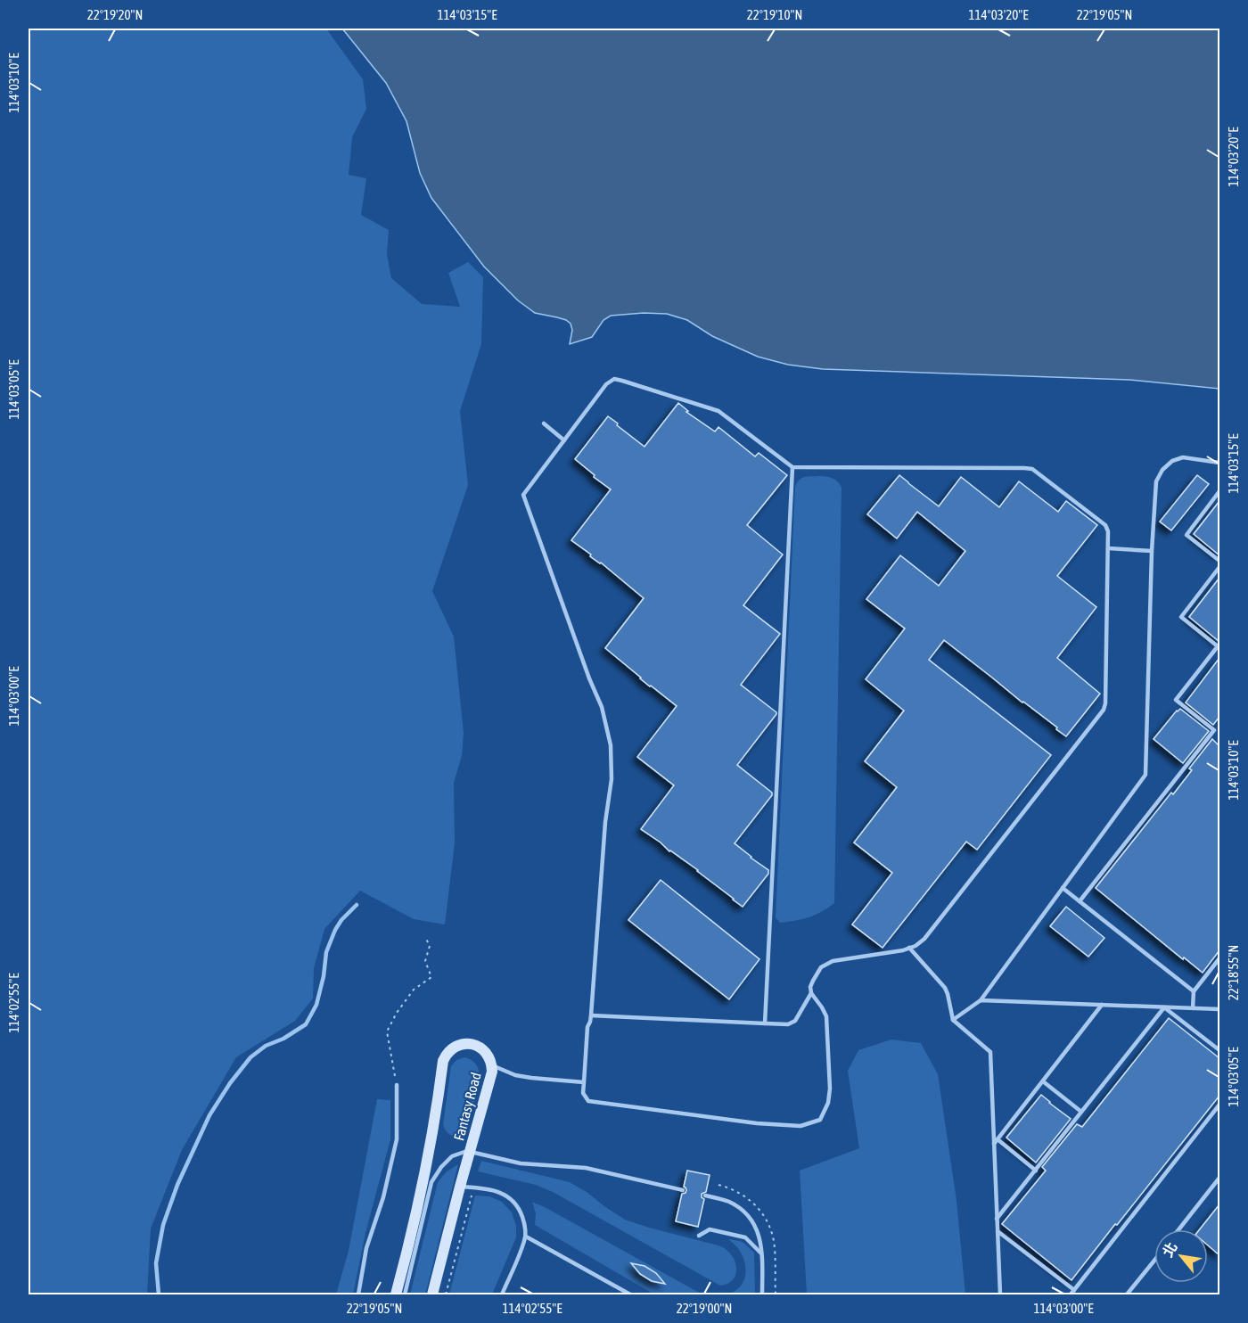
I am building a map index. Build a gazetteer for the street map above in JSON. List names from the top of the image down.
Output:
{
  "streets": {
    "main road": ["Fantasy Road"]
  },
  "north": "top left",
  "coordinates": [
    "22°19'20\"N",
    "114°03'15\"E",
    "22°19'10\"N",
    "114°03'20\"E",
    "22°19'05\"N",
    "114°03'10\"E",
    "114°03'05\"E",
    "114°03'00\"E",
    "22°18'55\"N",
    "114°02'55\"E",
    "22°19'00\"N"
  ]
}
